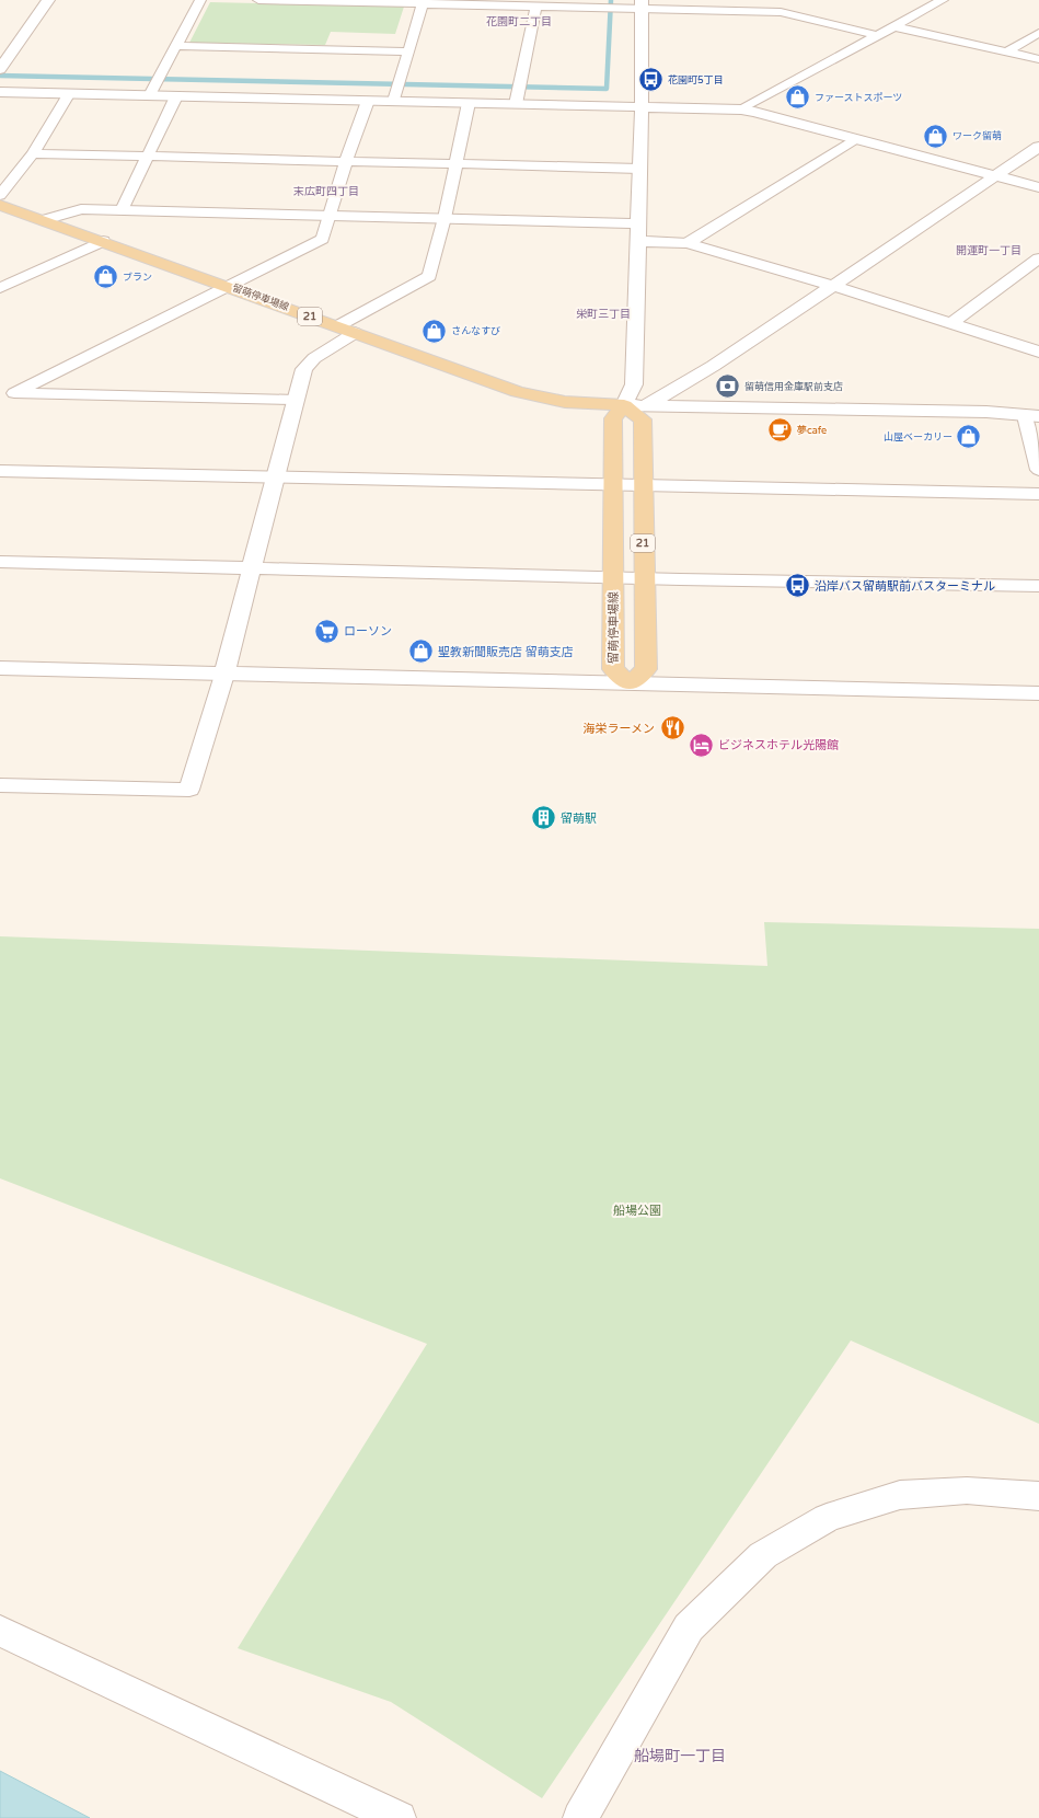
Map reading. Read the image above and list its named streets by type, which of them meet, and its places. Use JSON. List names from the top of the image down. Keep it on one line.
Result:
{"streets":{"main road":["留萌停車場線","21"]},"crossings":[["留萌停車場線","21"]],"districts":["花園町二丁目","末広町四丁目","開運町一丁目","栄町三丁目","船場町一丁目"],"parks":["船場公園"],"places":{"bus stop":["花園町5丁目","沿岸バス留萌駅前バスターミナル"],"shop":["ファーストスポーツ","ワーク留萌","ブラン","さんなすび","山屋ベーカリー","聖教新聞販売店 留萌支店"],"bank":["留萌信用金庫駅前支店"],"cafe":["夢cafe"],"supermarket":["ローソン"],"restaurant":["海栄ラーメン"],"hotel":["ビジネスホテル光陽館"],"building":["留萌駅"]}}
